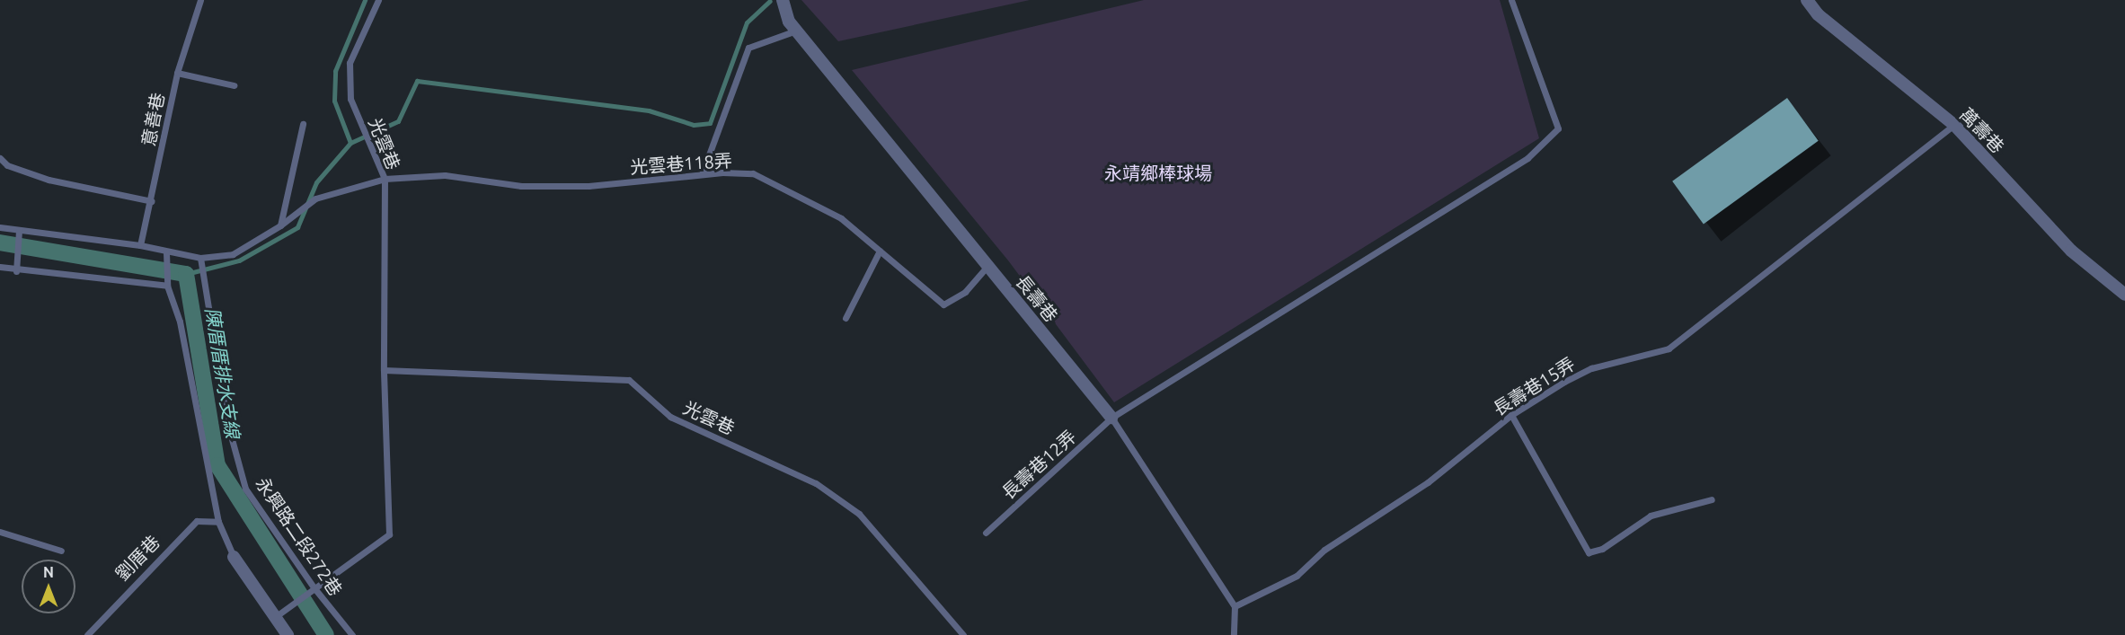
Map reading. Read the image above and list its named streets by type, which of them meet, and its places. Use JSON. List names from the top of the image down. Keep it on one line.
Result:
{"streets":{"street":["萬壽巷","長壽巷"],"lane":["意善巷","光雲巷","光雲巷118弄","長壽巷15弄","長壽巷12弄","永興路二段272巷","劉厝巷"]},"crossings":[["萬壽巷","長壽巷15弄"],["光雲巷","光雲巷118弄"],["光雲巷","永興路二段272巷"],["光雲巷118弄","長壽巷"],["長壽巷","長壽巷15弄"],["長壽巷","長壽巷12弄"]],"water":["陳厝厝排水支線"],"parks":["永靖鄉棒球場"],"north":"top"}
